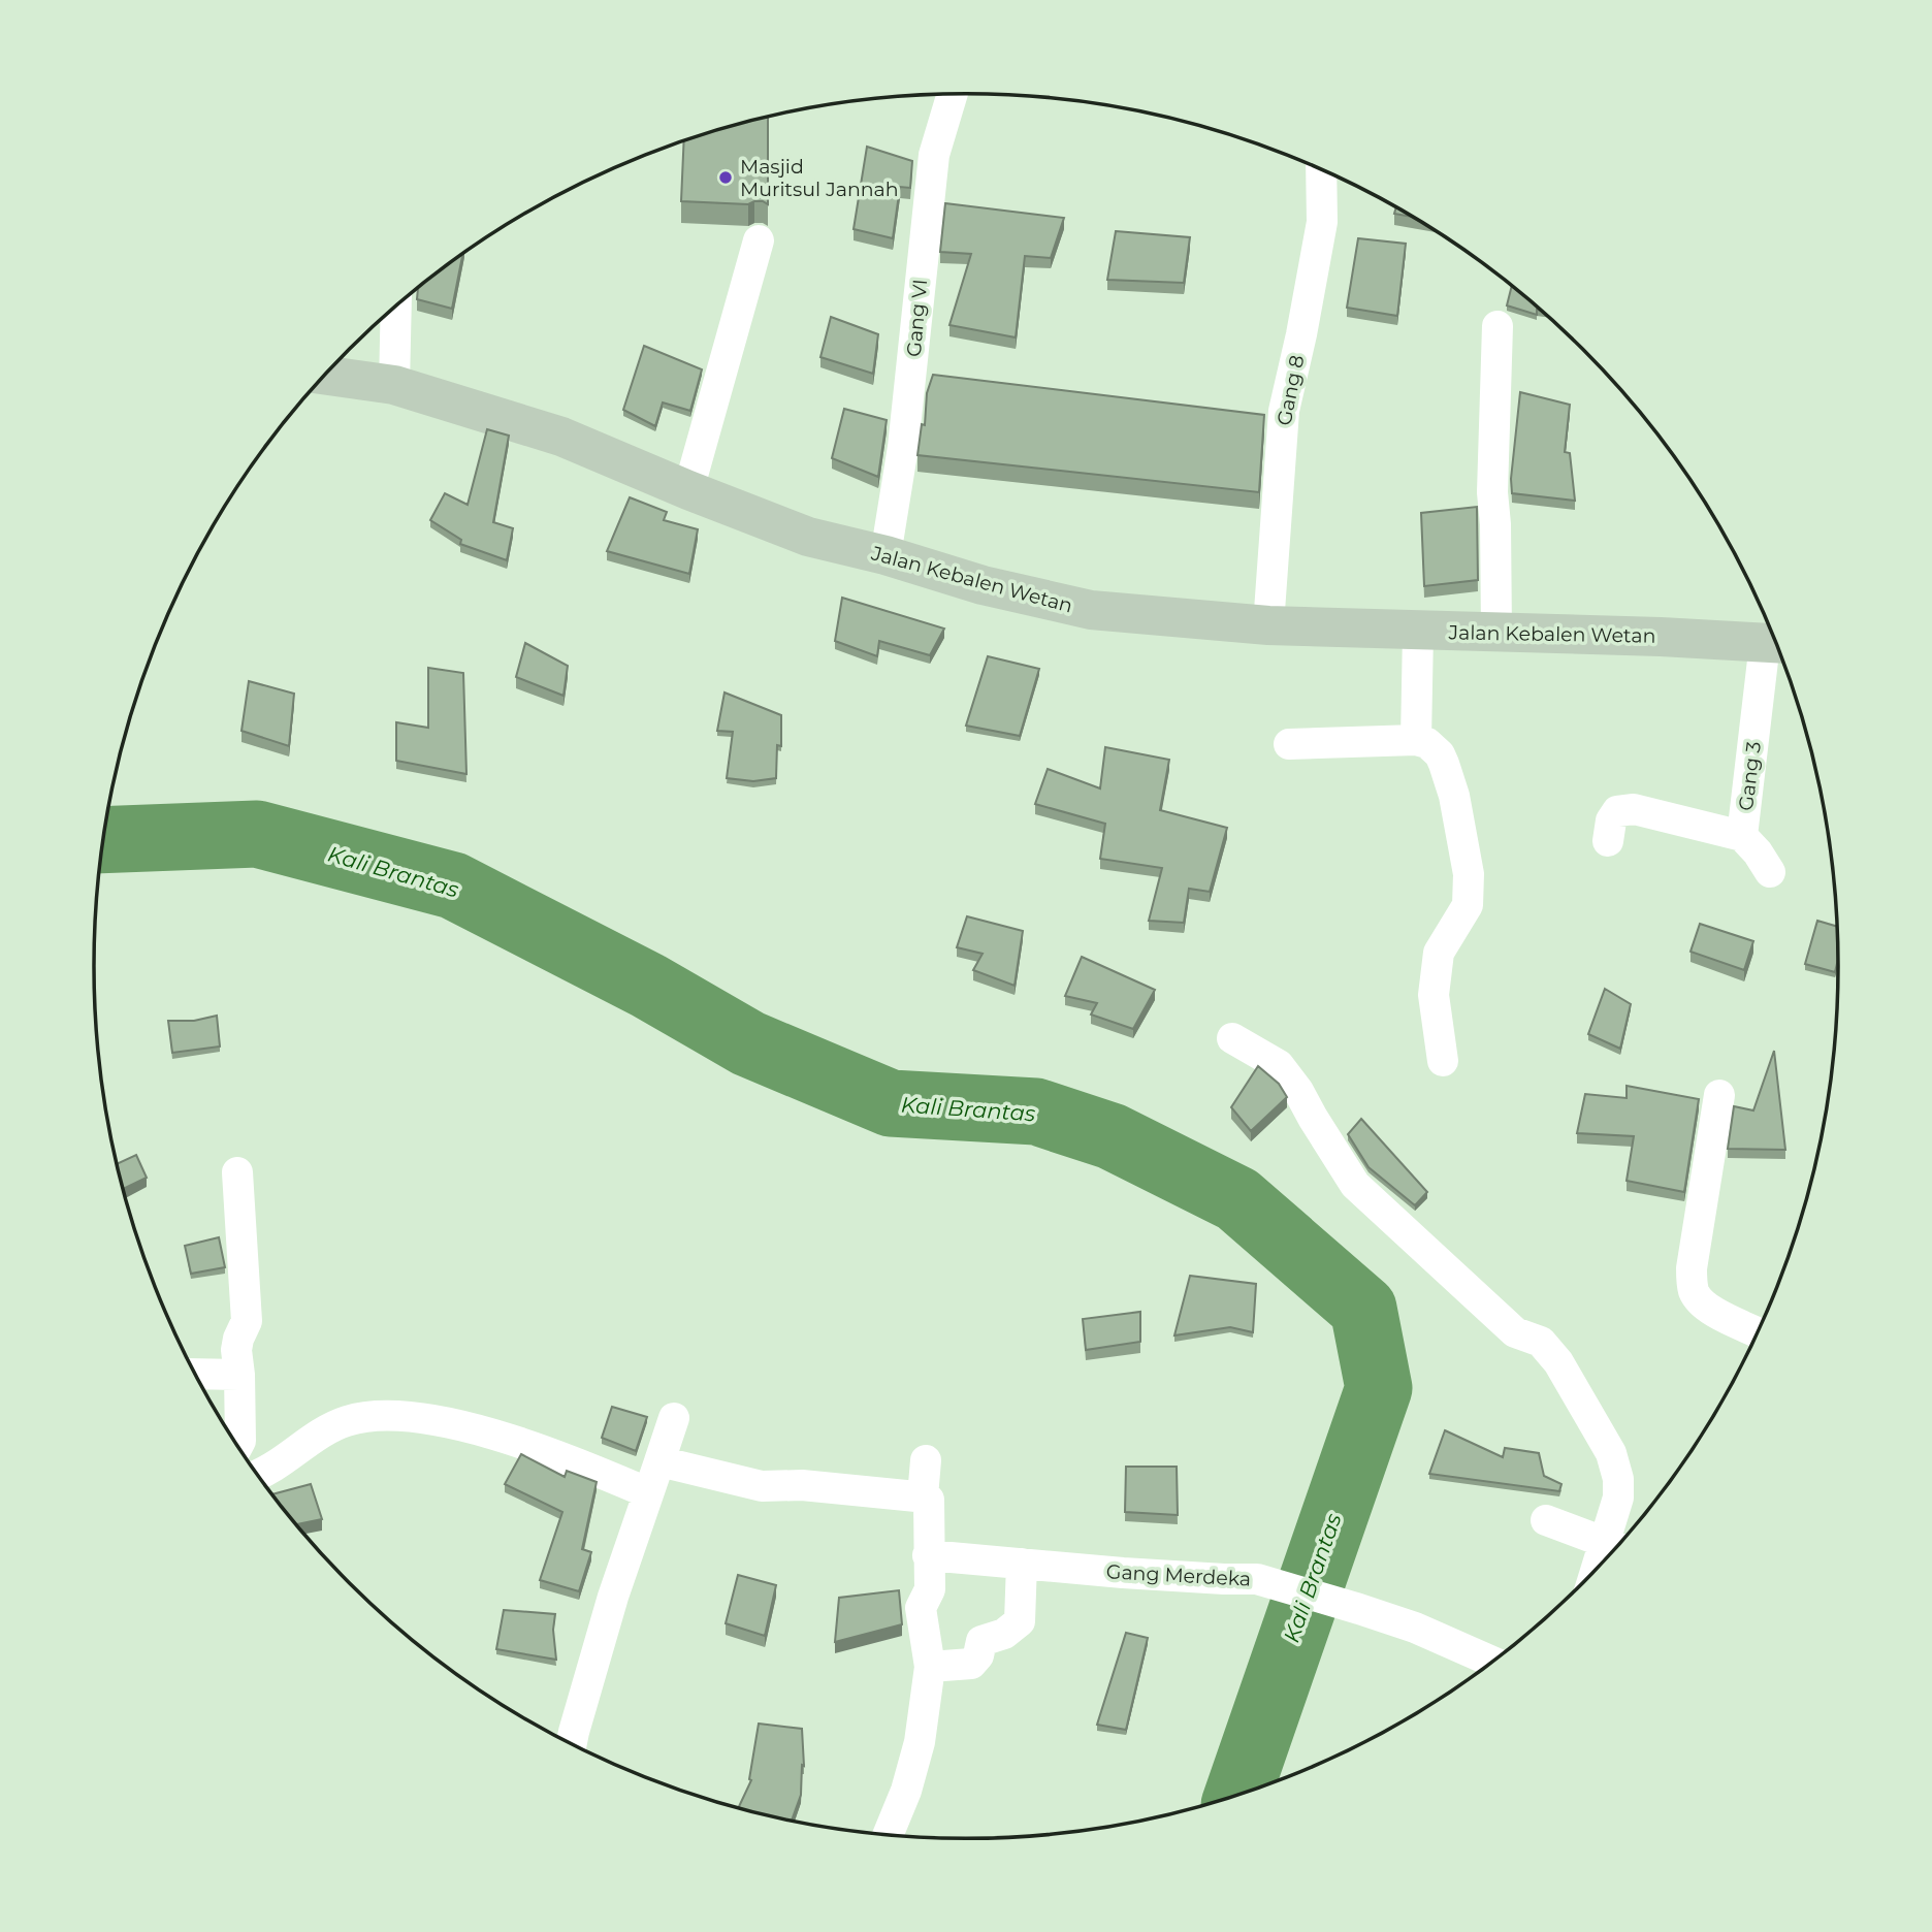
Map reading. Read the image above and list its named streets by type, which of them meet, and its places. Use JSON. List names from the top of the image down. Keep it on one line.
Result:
{"streets":{"main road":["Jalan Kebalen Wetan"],"street":["Gang VI","Gang 8","Gang 3","Gang Merdeka"]},"crossings":[["Gang VI","Jalan Kebalen Wetan"],["Gang 8","Jalan Kebalen Wetan"]],"water":["Kali Brantas"],"places":["Masjid Muritsul Jannah"]}
